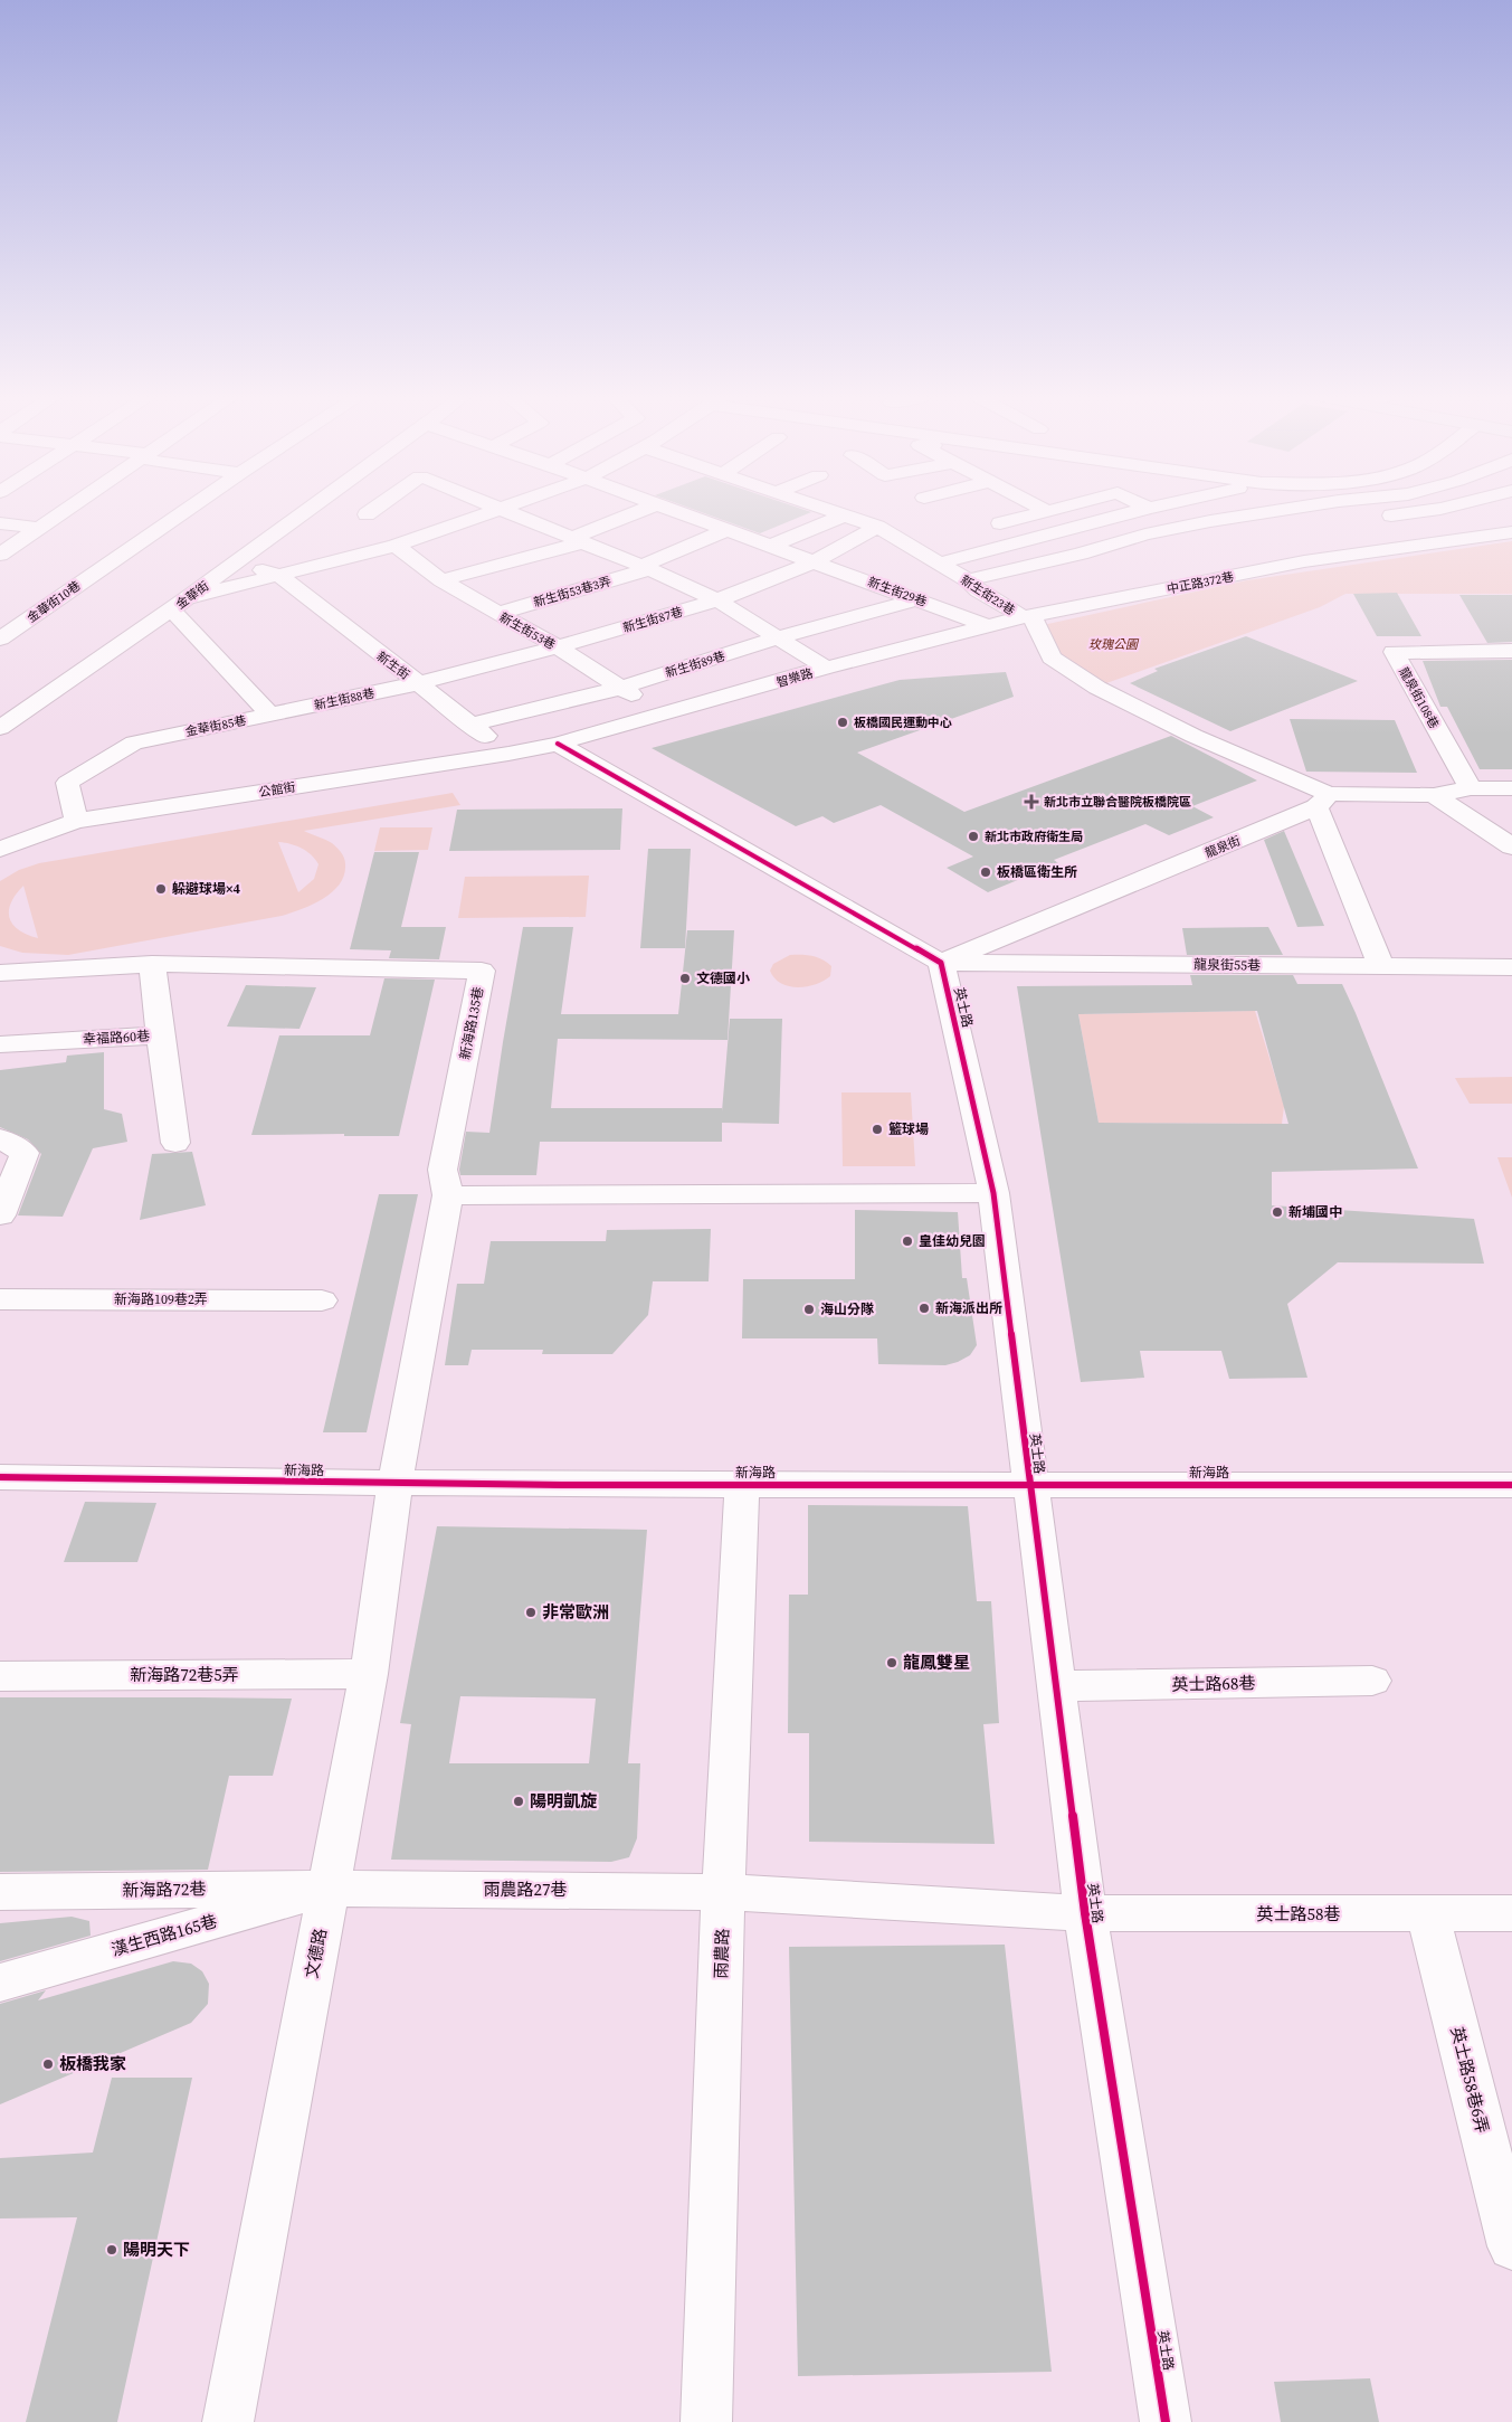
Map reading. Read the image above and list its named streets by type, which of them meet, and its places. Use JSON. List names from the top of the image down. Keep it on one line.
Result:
{"streets":{"street":["中正路372巷","新生街53巷3弄","新生街29巷","金華街","新生街23巷","金華街10巷","新生街87巷","新生街53巷","新生街89巷","新生街","智樂路","龍泉街108巷","新生街88巷","金華街85巷","公館街","龍泉街","龍泉街55巷","英士路","新海路135巷","幸福路60巷","新海路109巷2弄","新海路","新海路72巷5弄","英士路68巷","新海路72巷","雨農路27巷","英士路58巷","漢生西路165巷","文德路","雨農路","英士路58巷6弄"]},"crossings":[["中正路372巷","新生街23巷"],["中正路372巷","智樂路"],["新生街53巷3弄","新生街29巷"],["新生街53巷3弄","新生街53巷"],["新生街29巷","新生街87巷"],["新生街29巷","新生街89巷"],["新生街29巷","智樂路"],["金華街","新生街"],["金華街","金華街85巷"],["新生街23巷","新生街87巷"],["新生街23巷","智樂路"],["新生街87巷","新生街53巷"],["新生街87巷","新生街"],["新生街87巷","新生街88巷"],["新生街53巷","新生街89巷"],["新生街53巷","智樂路"],["新生街89巷","新生街"],["新生街","新生街88巷"],["新生街","公館街"],["智樂路","公館街"],["龍泉街108巷","龍泉街"],["新生街88巷","金華街85巷"],["金華街85巷","公館街"],["龍泉街","龍泉街55巷"],["龍泉街","英士路"],["龍泉街55巷","英士路"],["英士路","新海路"],["英士路","英士路68巷"],["英士路","雨農路27巷"],["英士路","英士路58巷"],["新海路135巷","幸福路60巷"],["新海路135巷","新海路"],["新海路135巷","文德路"],["新海路","文德路"],["新海路","雨農路"],["新海路72巷5弄","文德路"],["新海路72巷","雨農路27巷"],["新海路72巷","漢生西路165巷"],["新海路72巷","文德路"],["雨農路27巷","英士路58巷"],["雨農路27巷","漢生西路165巷"],["雨農路27巷","文德路"],["雨農路27巷","雨農路"],["英士路58巷","英士路58巷6弄"],["漢生西路165巷","文德路"]],"parks":["玫瑰公園"],"places":{"other":["板橋國民運動中心","新北市政府衛生局","板橋區衛生所","躲避球場×4","文德國小","籃球場","新埔國中","皇佳幼兒園","新海派出所","海山分隊","非常歐洲","龍鳳雙星","陽明凱旋","板橋我家","陽明天下"],"health":["新北市立聯合醫院板橋院區"]}}
